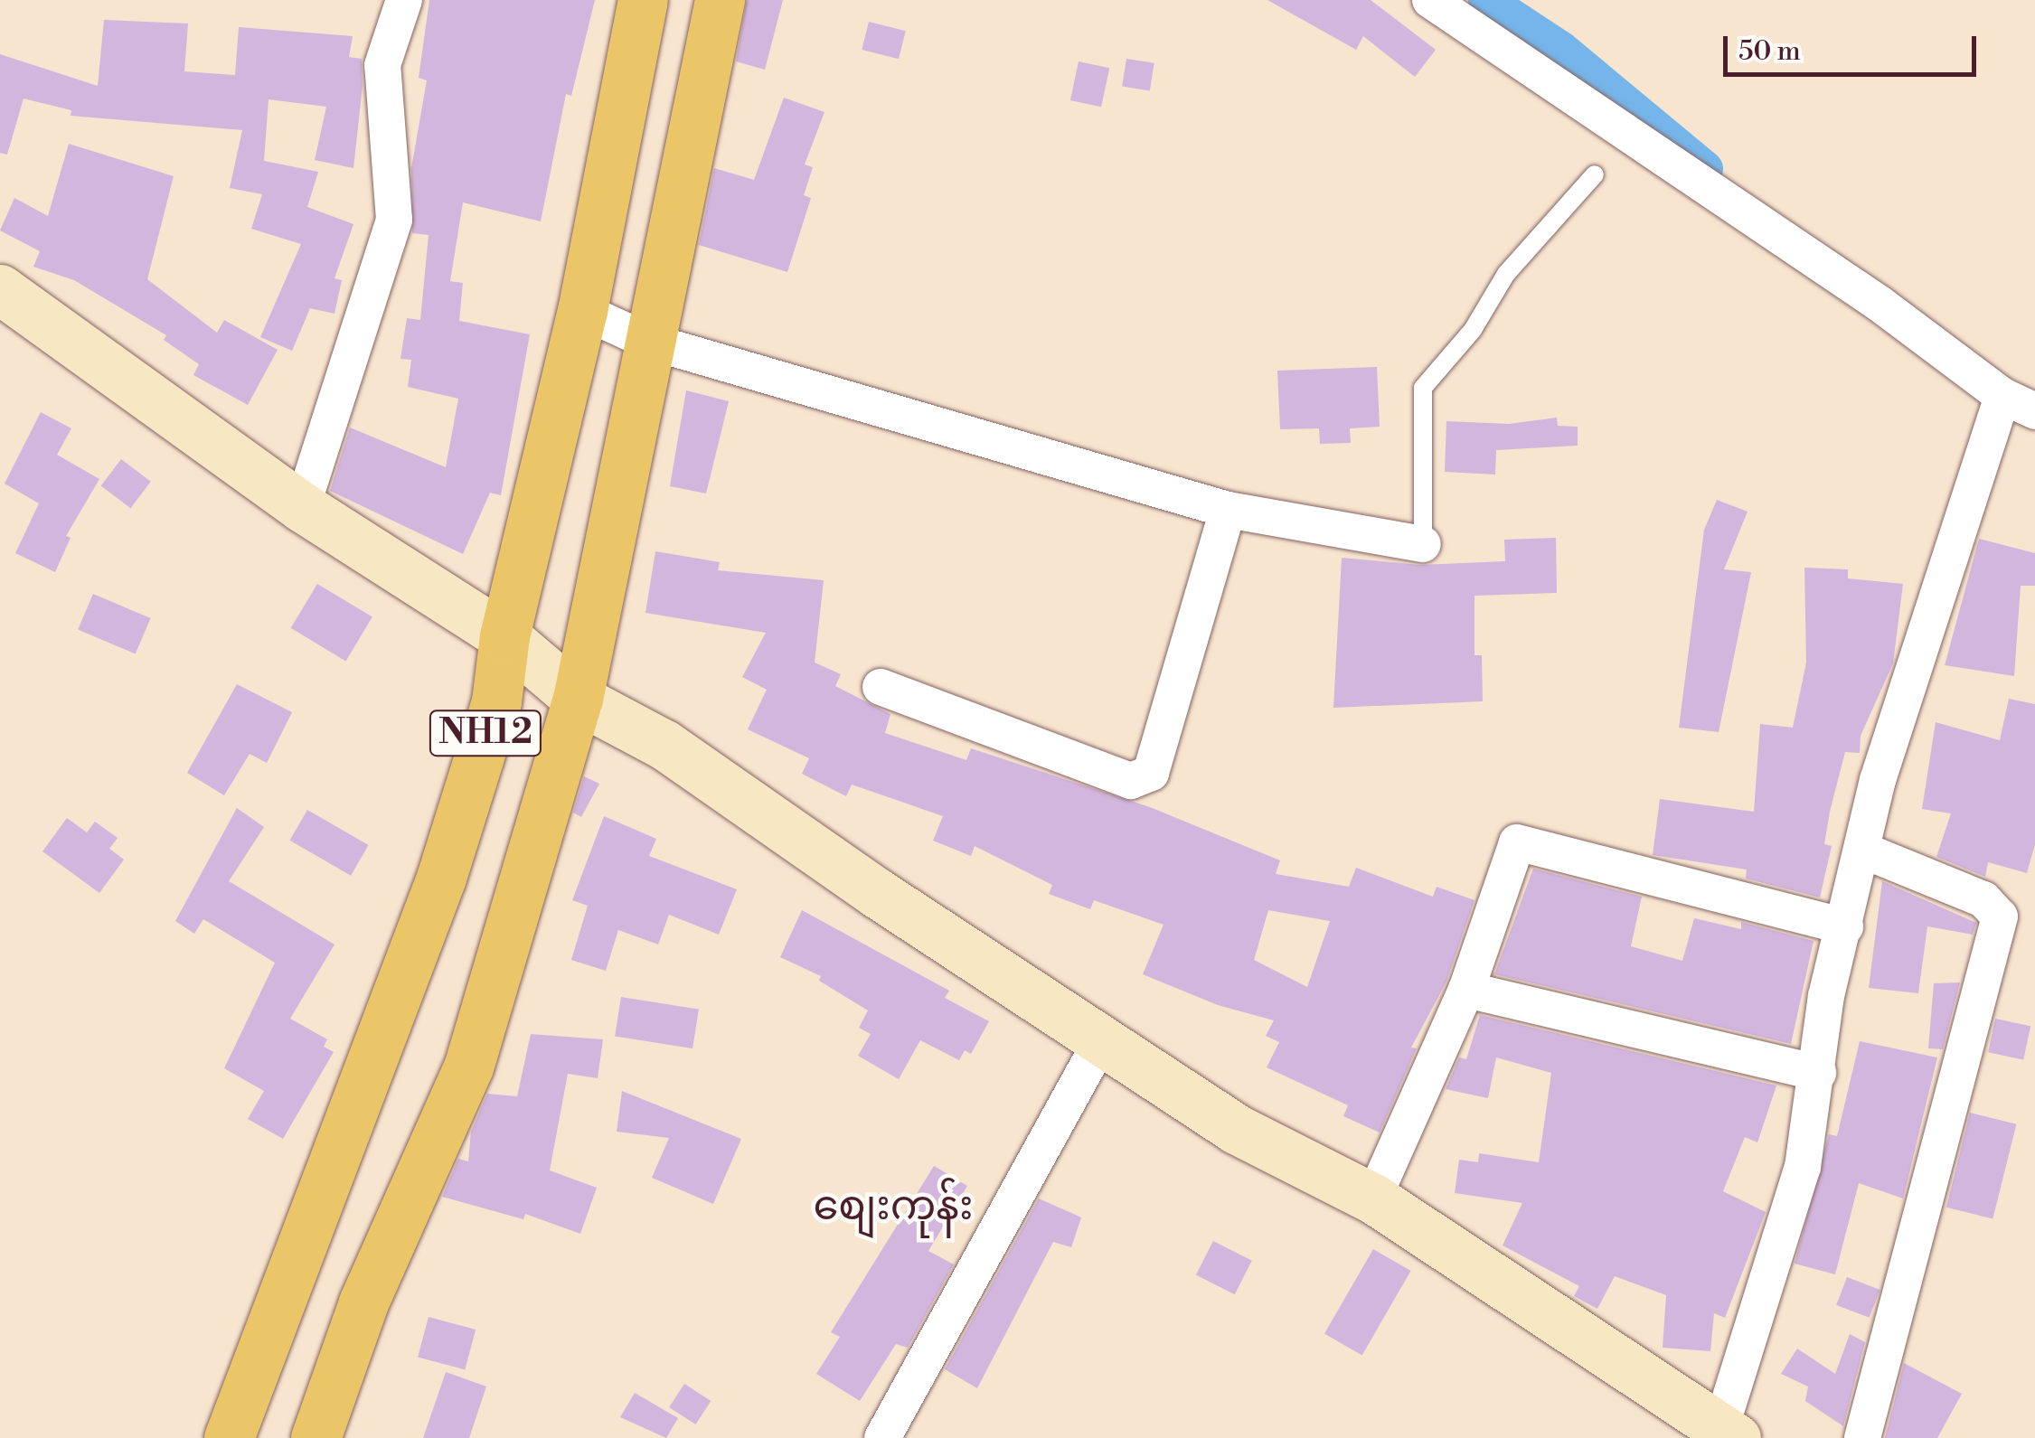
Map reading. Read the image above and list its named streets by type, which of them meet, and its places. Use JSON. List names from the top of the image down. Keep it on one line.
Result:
{"streets":{"highway":["NH12"]},"districts":["စျေးကုန်း"],"scale_bar":"50 m"}
